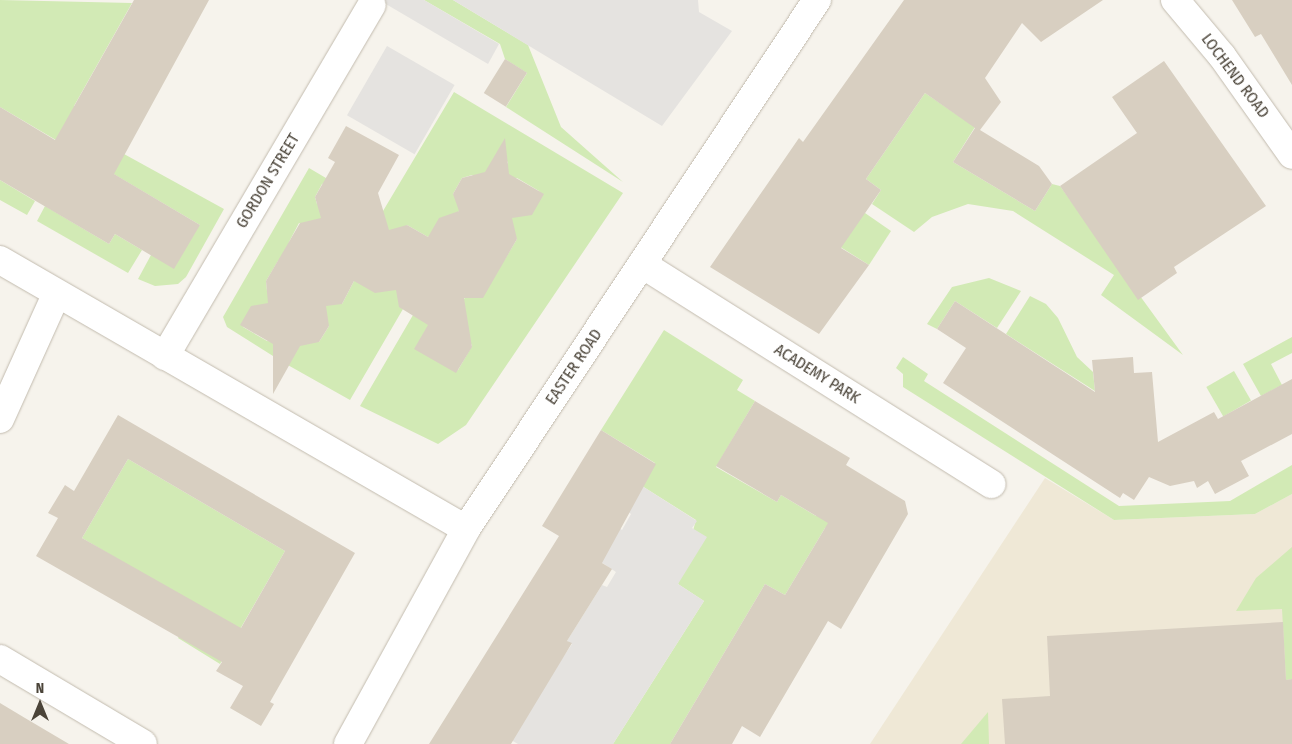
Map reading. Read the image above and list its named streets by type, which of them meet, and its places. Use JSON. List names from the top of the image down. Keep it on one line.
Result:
{"streets":{"street":["LOCHEND ROAD","GORDON STREET","EASTER ROAD","ACADEMY PARK"]},"crossings":[["EASTER ROAD","ACADEMY PARK"]],"north":"top"}
